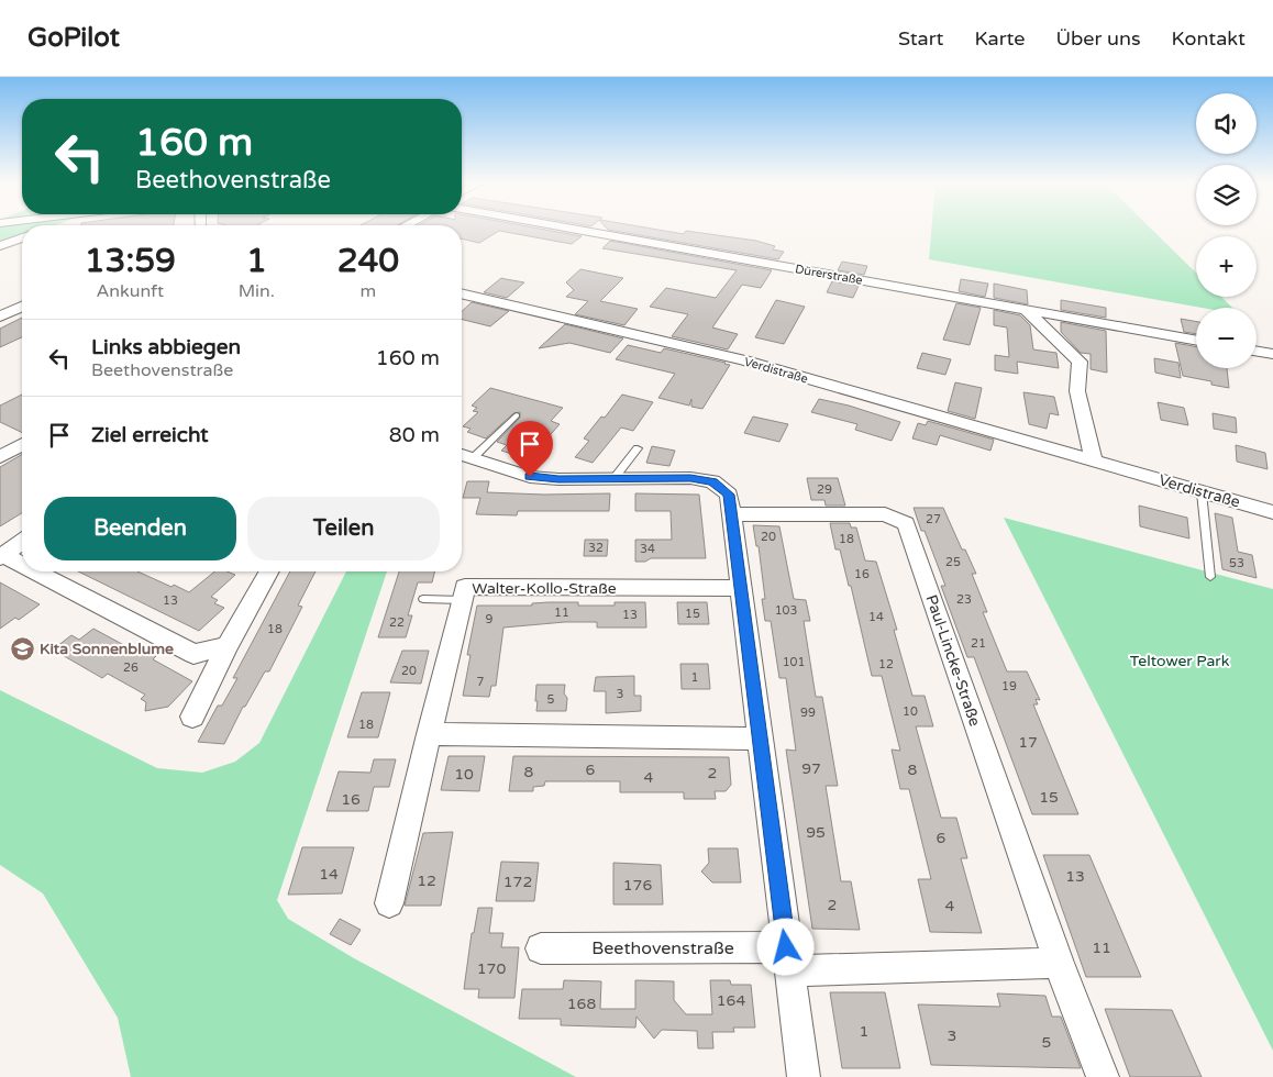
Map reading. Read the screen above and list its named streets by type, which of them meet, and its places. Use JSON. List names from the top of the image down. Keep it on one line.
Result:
{"streets":{"street":["Dürerstraße","Verdistraße","Walter-Kollo-Straße","Paul-Lincke-Straße","Beethovenstraße"]},"parks":["Teltower Park"],"places":{"school or university":["Kita Sonnenblume"]},"house_numbers":["29","27","20","18","32","34","25","53","16","23","13","103","11","15","13","14","9","22","18","21","101","12","26","20","1","7","19","3","5","10","99","18","17","97","6","8","8","2","10","4","15","16","95","6","14","13","12","172","176","2","4","11","170","164","168","1","3","5"],"page":{"header":"GoPilot","nav":["Start","Karte","Über uns","Kontakt"],"map_buttons":["+","−"],"turn":["160 m","Beethovenstraße"],"eta":["13:59","Ankunft","1","Min.","240","m"],"list":[{"name":"Links abbiegen","note":"Beethovenstraße","value":"160 m"},{"name":"Ziel erreicht","value":"80 m"}],"buttons":["Beenden","Teilen"]}}
